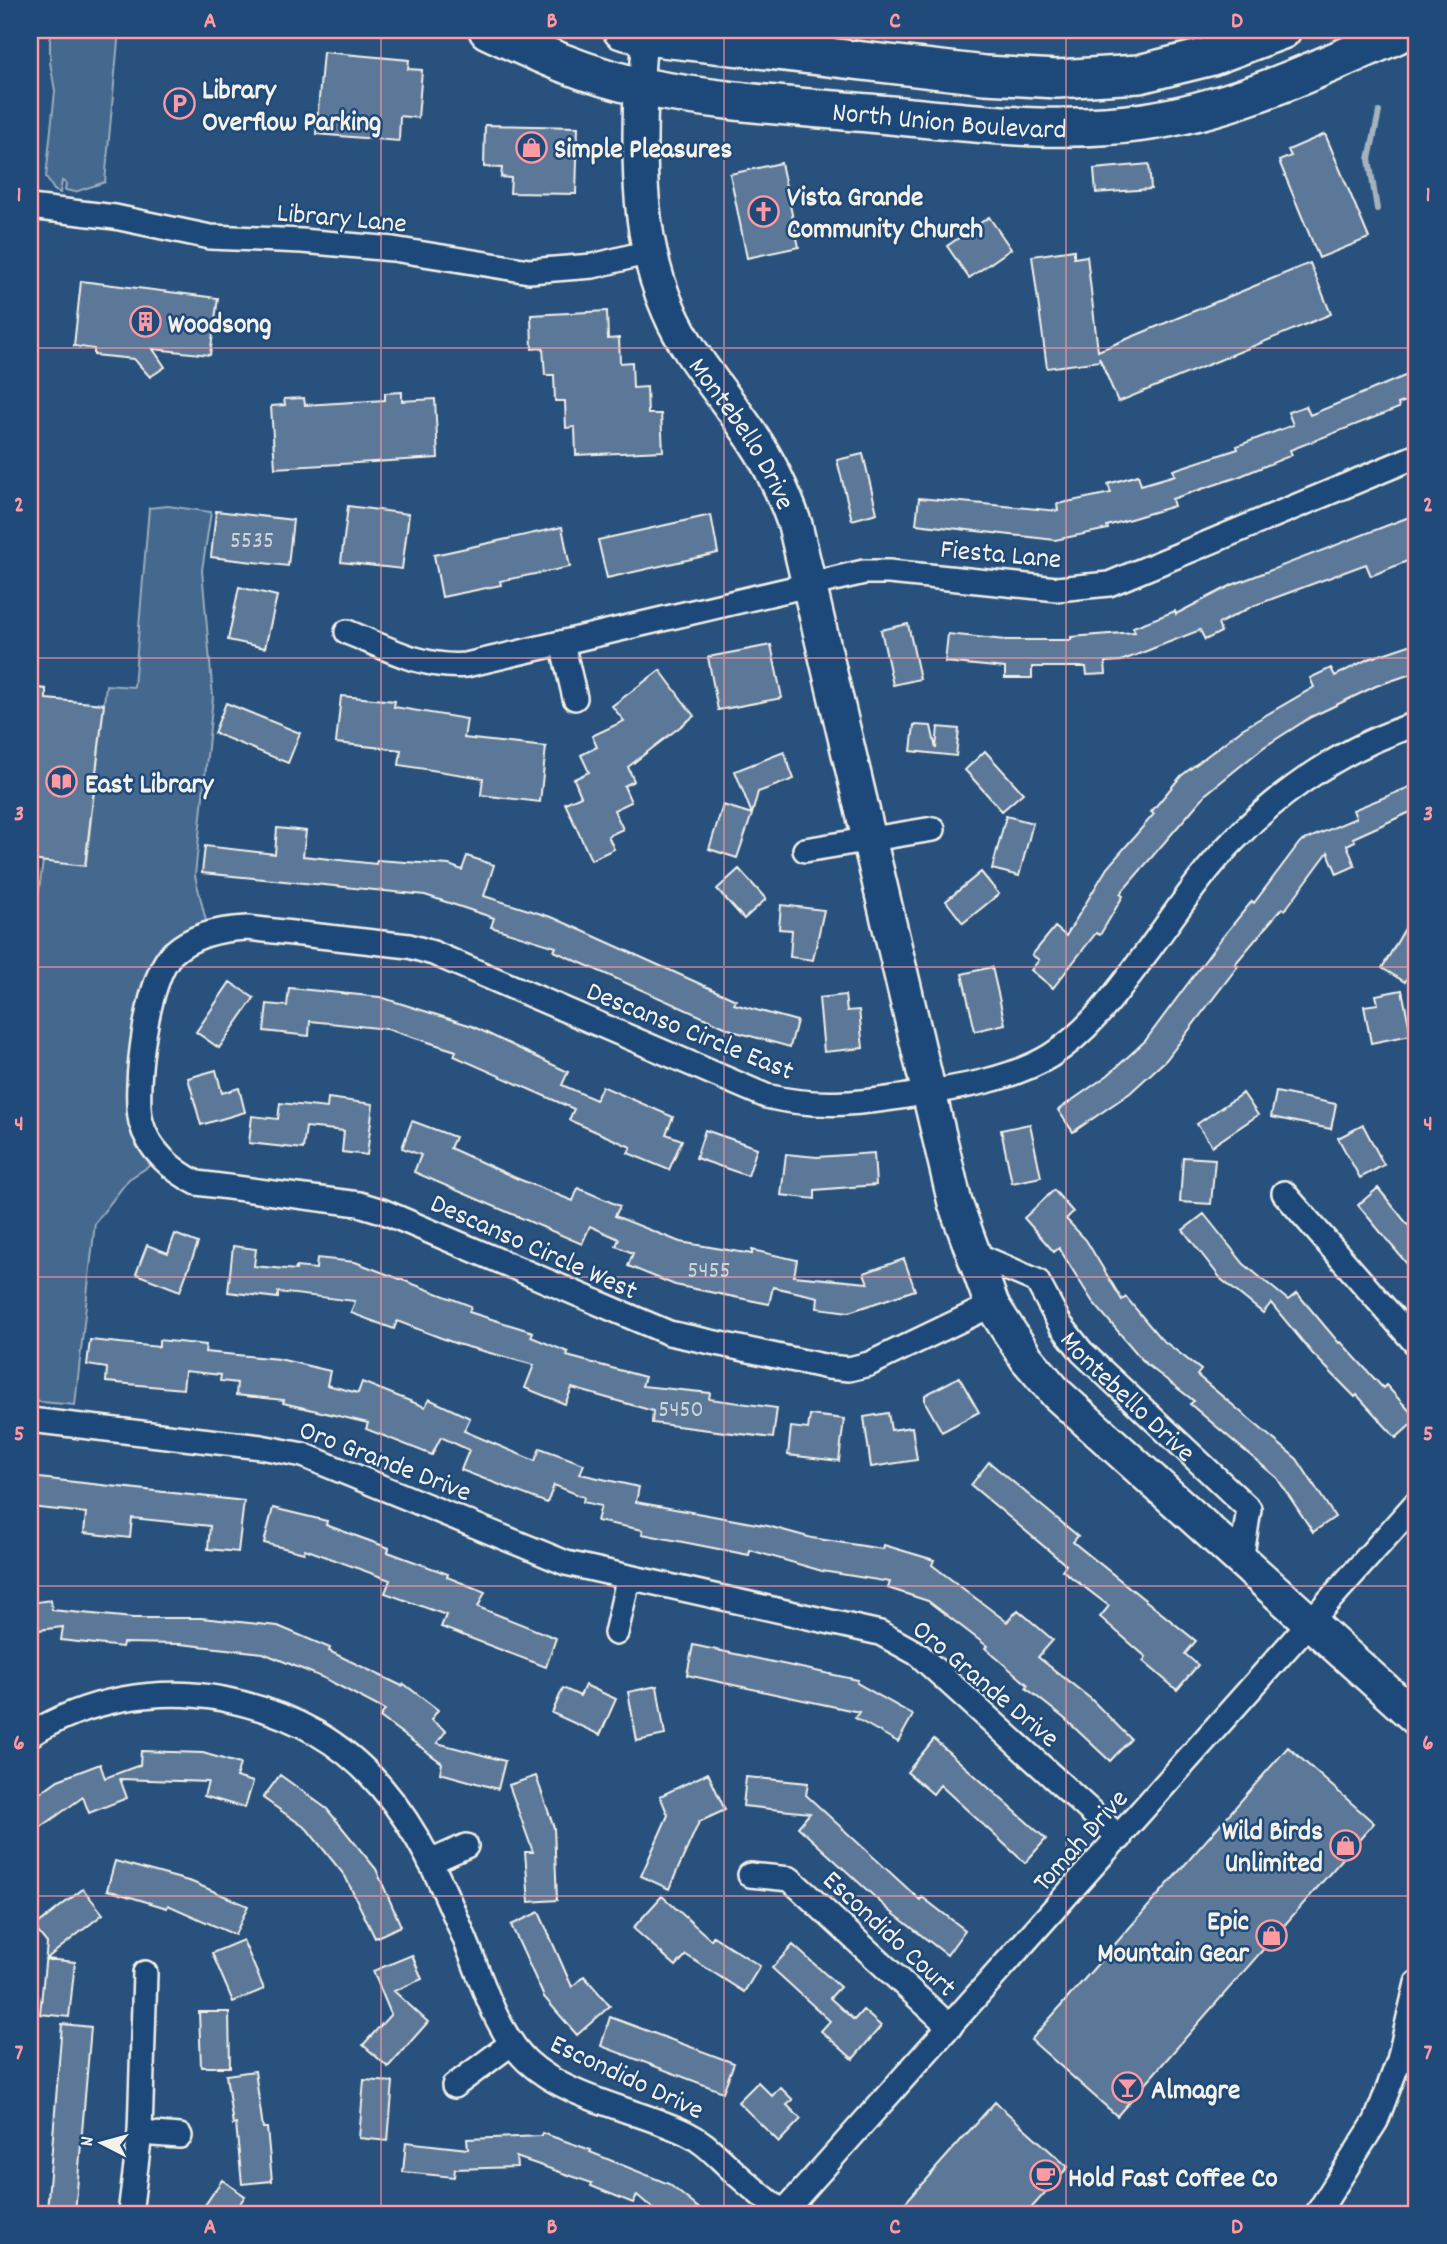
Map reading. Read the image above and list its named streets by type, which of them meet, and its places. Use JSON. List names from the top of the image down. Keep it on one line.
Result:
{"streets":{"main road":["North Union Boulevard"],"street":["Library Lane","Montebello Drive","Fiesta Lane","Descanso Circle East","Descanso Circle West","Oro Grande Drive","Tomah Drive","Escondido Court","Escondido Drive"]},"crossings":[["North Union Boulevard","Montebello Drive"],["Library Lane","Montebello Drive"],["Montebello Drive","Fiesta Lane"],["Montebello Drive","Descanso Circle East"],["Montebello Drive","Descanso Circle West"],["Montebello Drive","Tomah Drive"],["Descanso Circle East","Descanso Circle West"],["Oro Grande Drive","Tomah Drive"],["Tomah Drive","Escondido Court"],["Tomah Drive","Escondido Drive"]],"places":{"parking":["Library Overflow Parking"],"shop":["Simple Pleasures","Wild Birds Unlimited","Epic Mountain Gear"],"church":["Vista Grande Community Church"],"building":["Woodsong"],"library":["East Library"],"bar":["Almagre"],"cafe":["Hold Fast Coffee Co"]},"house_numbers":["5535","5455","5450"],"north":"left","grid":{"columns":["A","B","C","D"],"rows":["1","2","3","4","5","6","7"]}}
